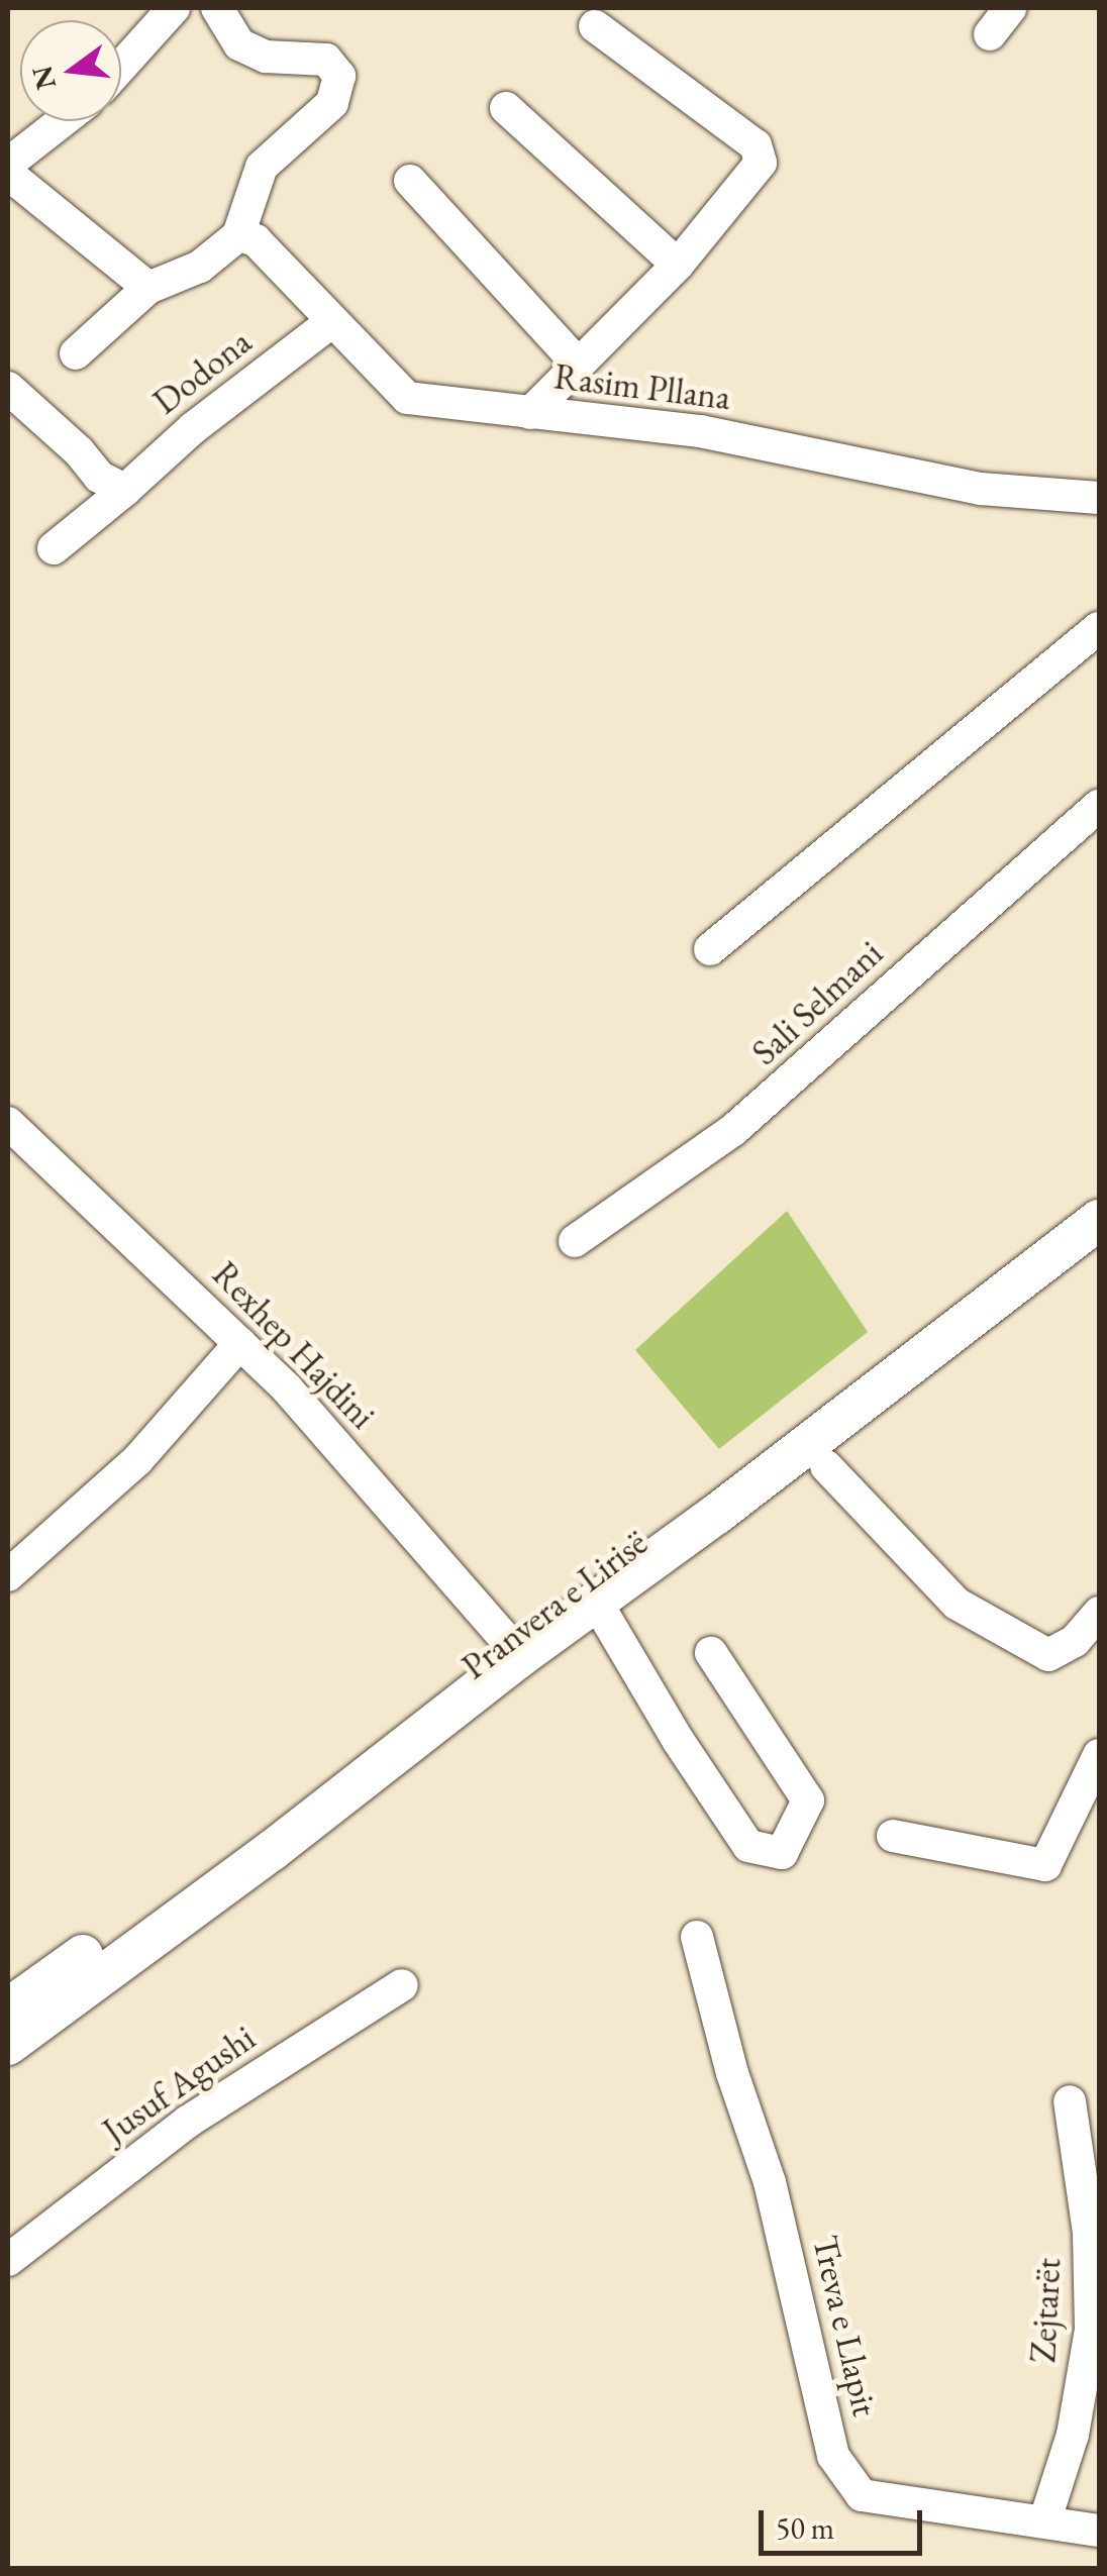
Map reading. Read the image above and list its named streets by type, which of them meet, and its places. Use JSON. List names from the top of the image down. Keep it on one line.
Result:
{"streets":{"main road":["Pranvera e Lirisë"],"street":["Dodona","Rasim Pllana","Sali Selmani","Rexhep Hajdini","Jusuf Agushi","Zejtarët","Treva e Llapit"]},"crossings":[["Dodona","Rasim Pllana"],["Rexhep Hajdini","Pranvera e Lirisë"],["Zejtarët","Treva e Llapit"]],"scale_bar":"50 m","north":"left"}
